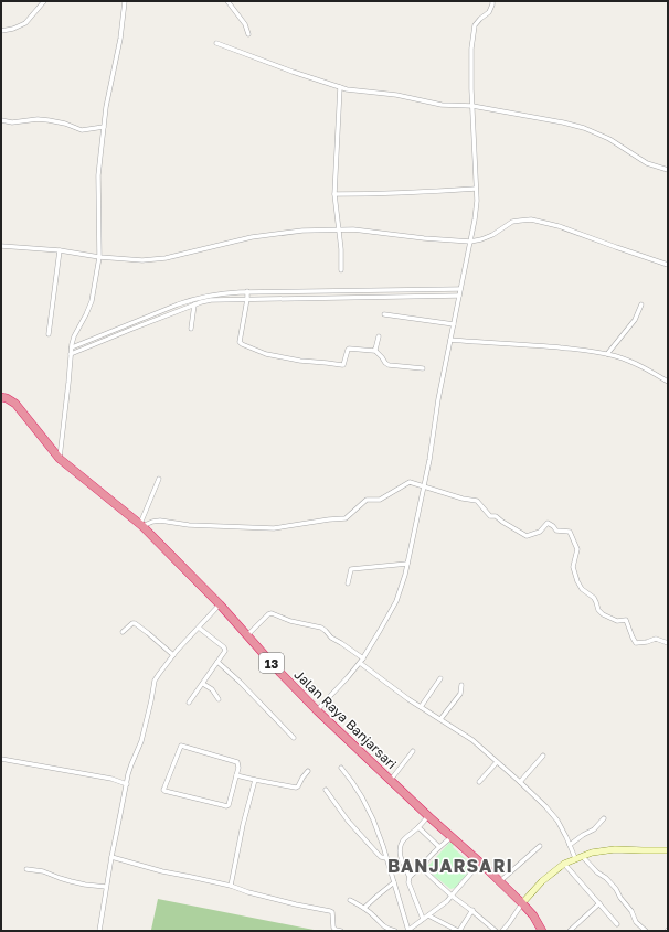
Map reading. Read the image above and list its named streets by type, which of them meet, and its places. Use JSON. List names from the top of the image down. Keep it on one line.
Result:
{"streets":{"highway":["13","Jalan Raya Banjarsari"]},"districts":["BANJARSARI"]}
